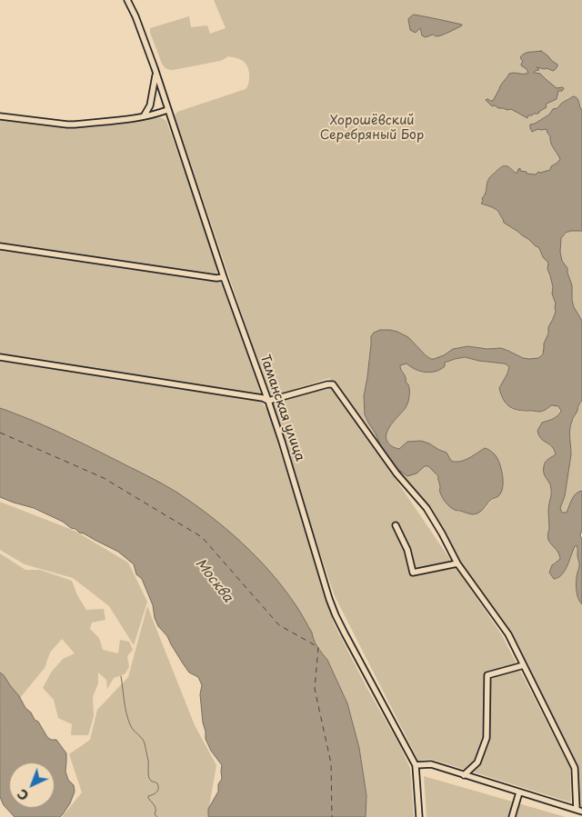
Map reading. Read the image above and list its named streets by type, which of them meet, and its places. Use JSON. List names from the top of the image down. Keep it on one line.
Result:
{"streets":{"street":["Таманская улица"]},"water":["Москва"],"parks":["Хорошёвский Серебряный Бор"],"north":"bottom left"}
